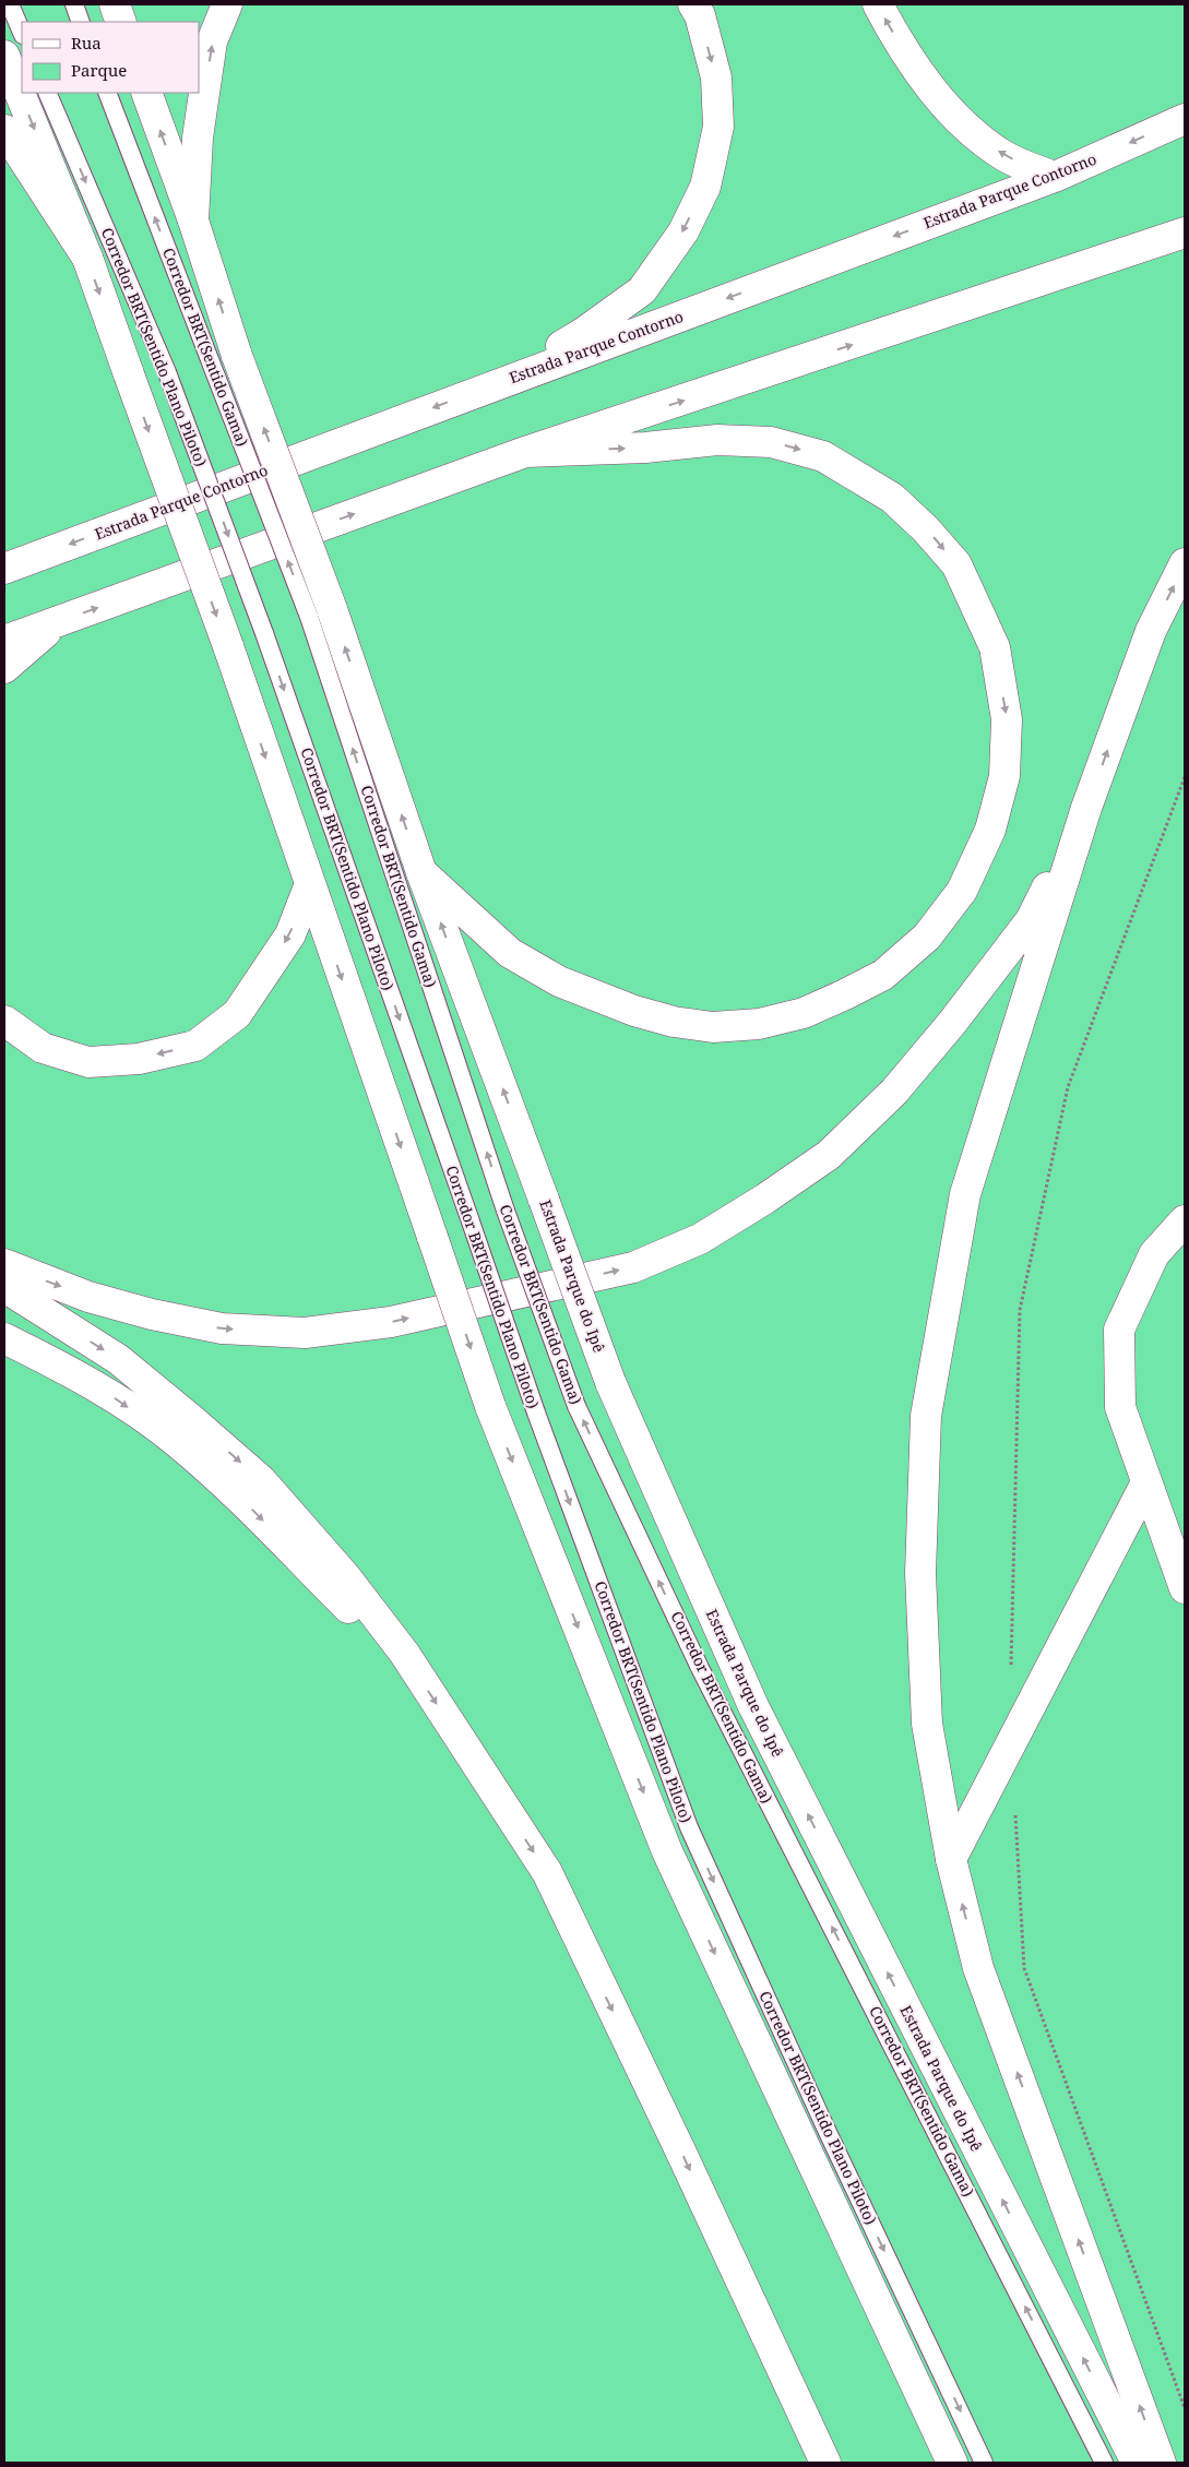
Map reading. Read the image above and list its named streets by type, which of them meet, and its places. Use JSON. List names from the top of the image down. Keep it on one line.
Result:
{"streets":{"main road":["Estrada Parque Contorno","Estrada Parque do Ipê"],"lane":["Corredor BRT(Sentido Plano Piloto)","Corredor BRT(Sentido Gama)"]},"crossings":[["Corredor BRT(Sentido Gama)","Estrada Parque do Ipê"]],"one_way":["Corredor BRT(Sentido Plano Piloto)","Corredor BRT(Sentido Gama)"],"legend":["Rua","Parque"]}
